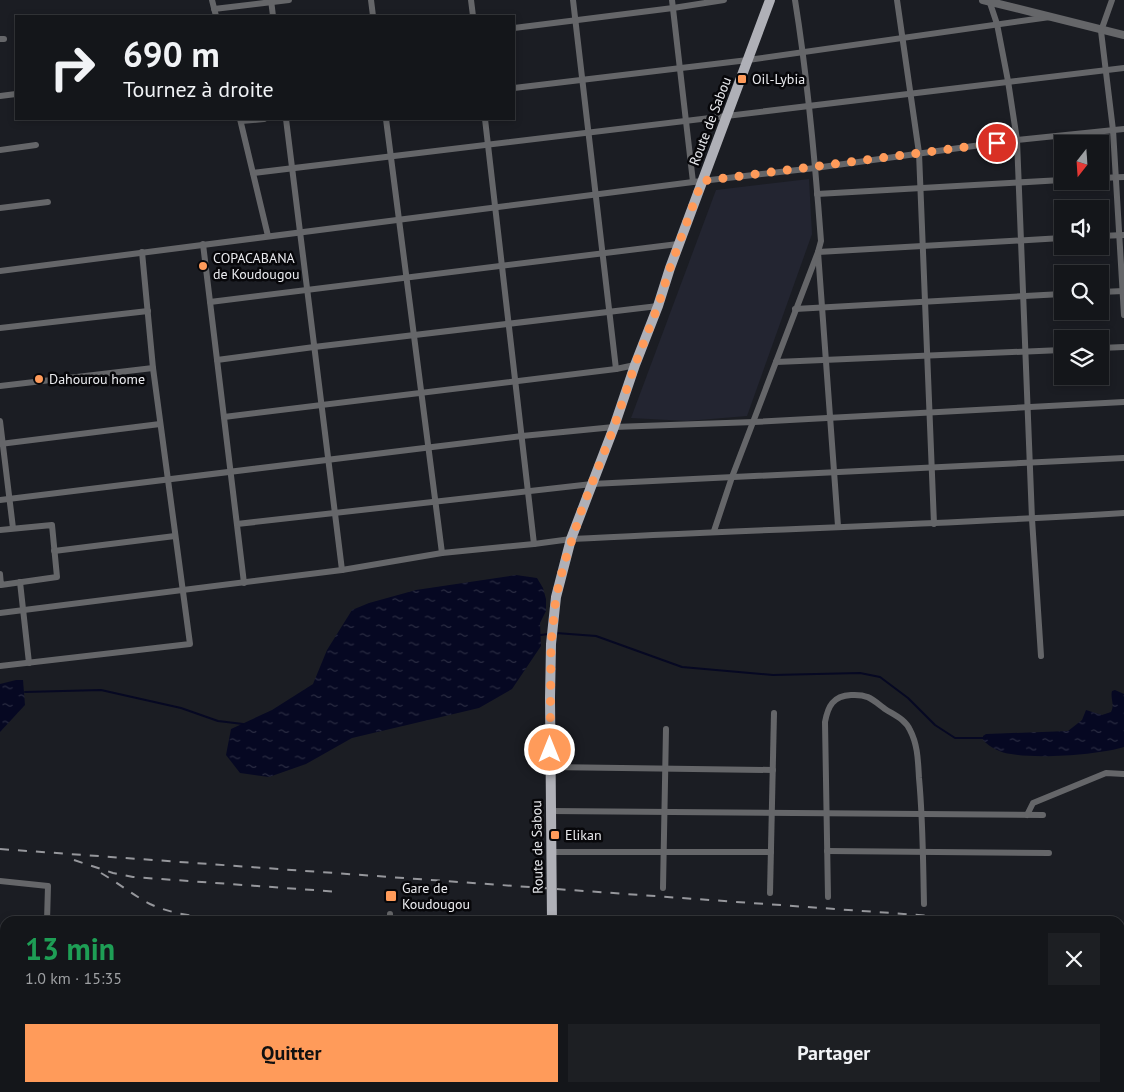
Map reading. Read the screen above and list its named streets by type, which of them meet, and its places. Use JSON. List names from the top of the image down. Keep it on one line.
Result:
{"streets":{"main road":["Route de Sabou"]},"places":{"transit":["Oil-Lybia","Elikan","Gare de Koudougou"],"other":["COPACABANA de Koudougou","Dahourou home"]},"north":"bottom","page":{"turn":["690 m","Tournez à droite"],"heading":["13 min","1.0 km · 15:35"],"buttons":["Quitter","Partager"]}}
